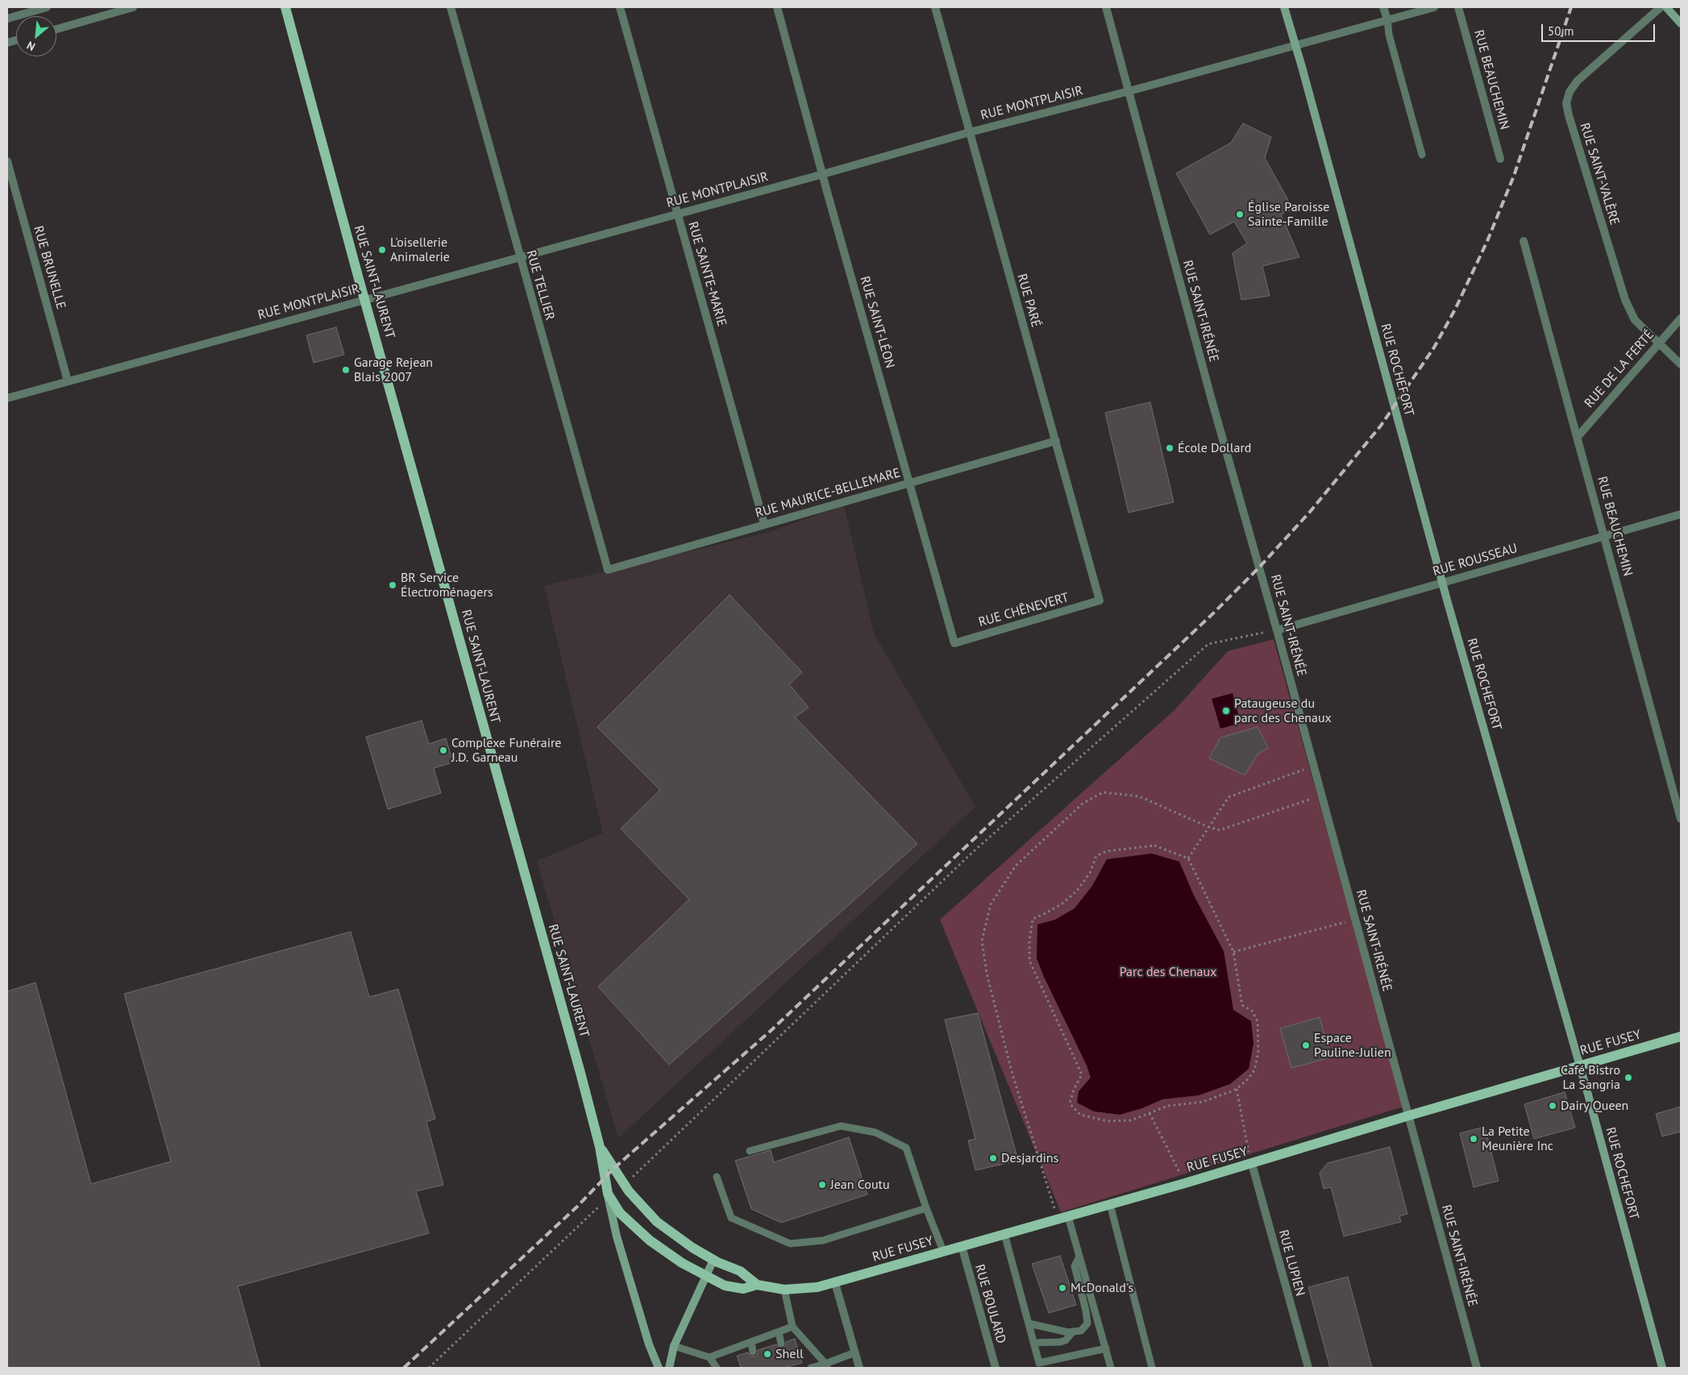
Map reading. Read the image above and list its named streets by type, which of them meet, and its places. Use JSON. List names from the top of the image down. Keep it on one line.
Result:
{"streets":{"main road":["RUE SAINT-LAURENT","RUE FUSEY"],"street":["RUE BEAUCHEMIN","RUE MONTPLAISIR","RUE SAINT-VALÈRE","RUE BRUNELLE","RUE SAINTE-MARIE","RUE TELLIER","RUE PARÉ","RUE SAINT-IRÉNÉE","RUE SAINT-LÉON","RUE DE LA FERTÉ","RUE ROCHEFORT","RUE MAURICE-BELLEMARE","RUE ROUSSEAU","RUE CHÊNEVERT","RUE LUPIEN","RUE BOULARD"]},"crossings":[["RUE BEAUCHEMIN","RUE DE LA FERTÉ"],["RUE BEAUCHEMIN","RUE ROUSSEAU"],["RUE MONTPLAISIR","RUE BRUNELLE"],["RUE MONTPLAISIR","RUE SAINTE-MARIE"],["RUE MONTPLAISIR","RUE SAINT-LAURENT"],["RUE MONTPLAISIR","RUE TELLIER"],["RUE MONTPLAISIR","RUE PARÉ"],["RUE MONTPLAISIR","RUE SAINT-IRÉNÉE"],["RUE MONTPLAISIR","RUE SAINT-LÉON"],["RUE MONTPLAISIR","RUE ROCHEFORT"],["RUE SAINT-VALÈRE","RUE DE LA FERTÉ"],["RUE SAINTE-MARIE","RUE MAURICE-BELLEMARE"],["RUE SAINT-LAURENT","RUE FUSEY"],["RUE TELLIER","RUE MAURICE-BELLEMARE"],["RUE PARÉ","RUE MAURICE-BELLEMARE"],["RUE PARÉ","RUE CHÊNEVERT"],["RUE SAINT-IRÉNÉE","RUE ROUSSEAU"],["RUE SAINT-IRÉNÉE","RUE FUSEY"],["RUE SAINT-LÉON","RUE MAURICE-BELLEMARE"],["RUE SAINT-LÉON","RUE CHÊNEVERT"],["RUE ROCHEFORT","RUE ROUSSEAU"],["RUE ROCHEFORT","RUE FUSEY"],["RUE FUSEY","RUE LUPIEN"],["RUE FUSEY","RUE BOULARD"]],"parks":["Parc des Chenaux"],"places":["Église Paroisse Sainte-Famille","L'oisellerie Animalerie","Garage Rejean Blais 2007","École Dollard","BR Service Électroménagers","Pataugeuse du parc des Chenaux","Complexe Funéraire J.D. Garneau","Espace Pauline-Julien","Café Bistro La Sangria","Dairy Queen","La Petite Meunière Inc","Desjardins","Jean Coutu","McDonald's","Shell"],"scale_bar":"50 m","north":"bottom left"}
